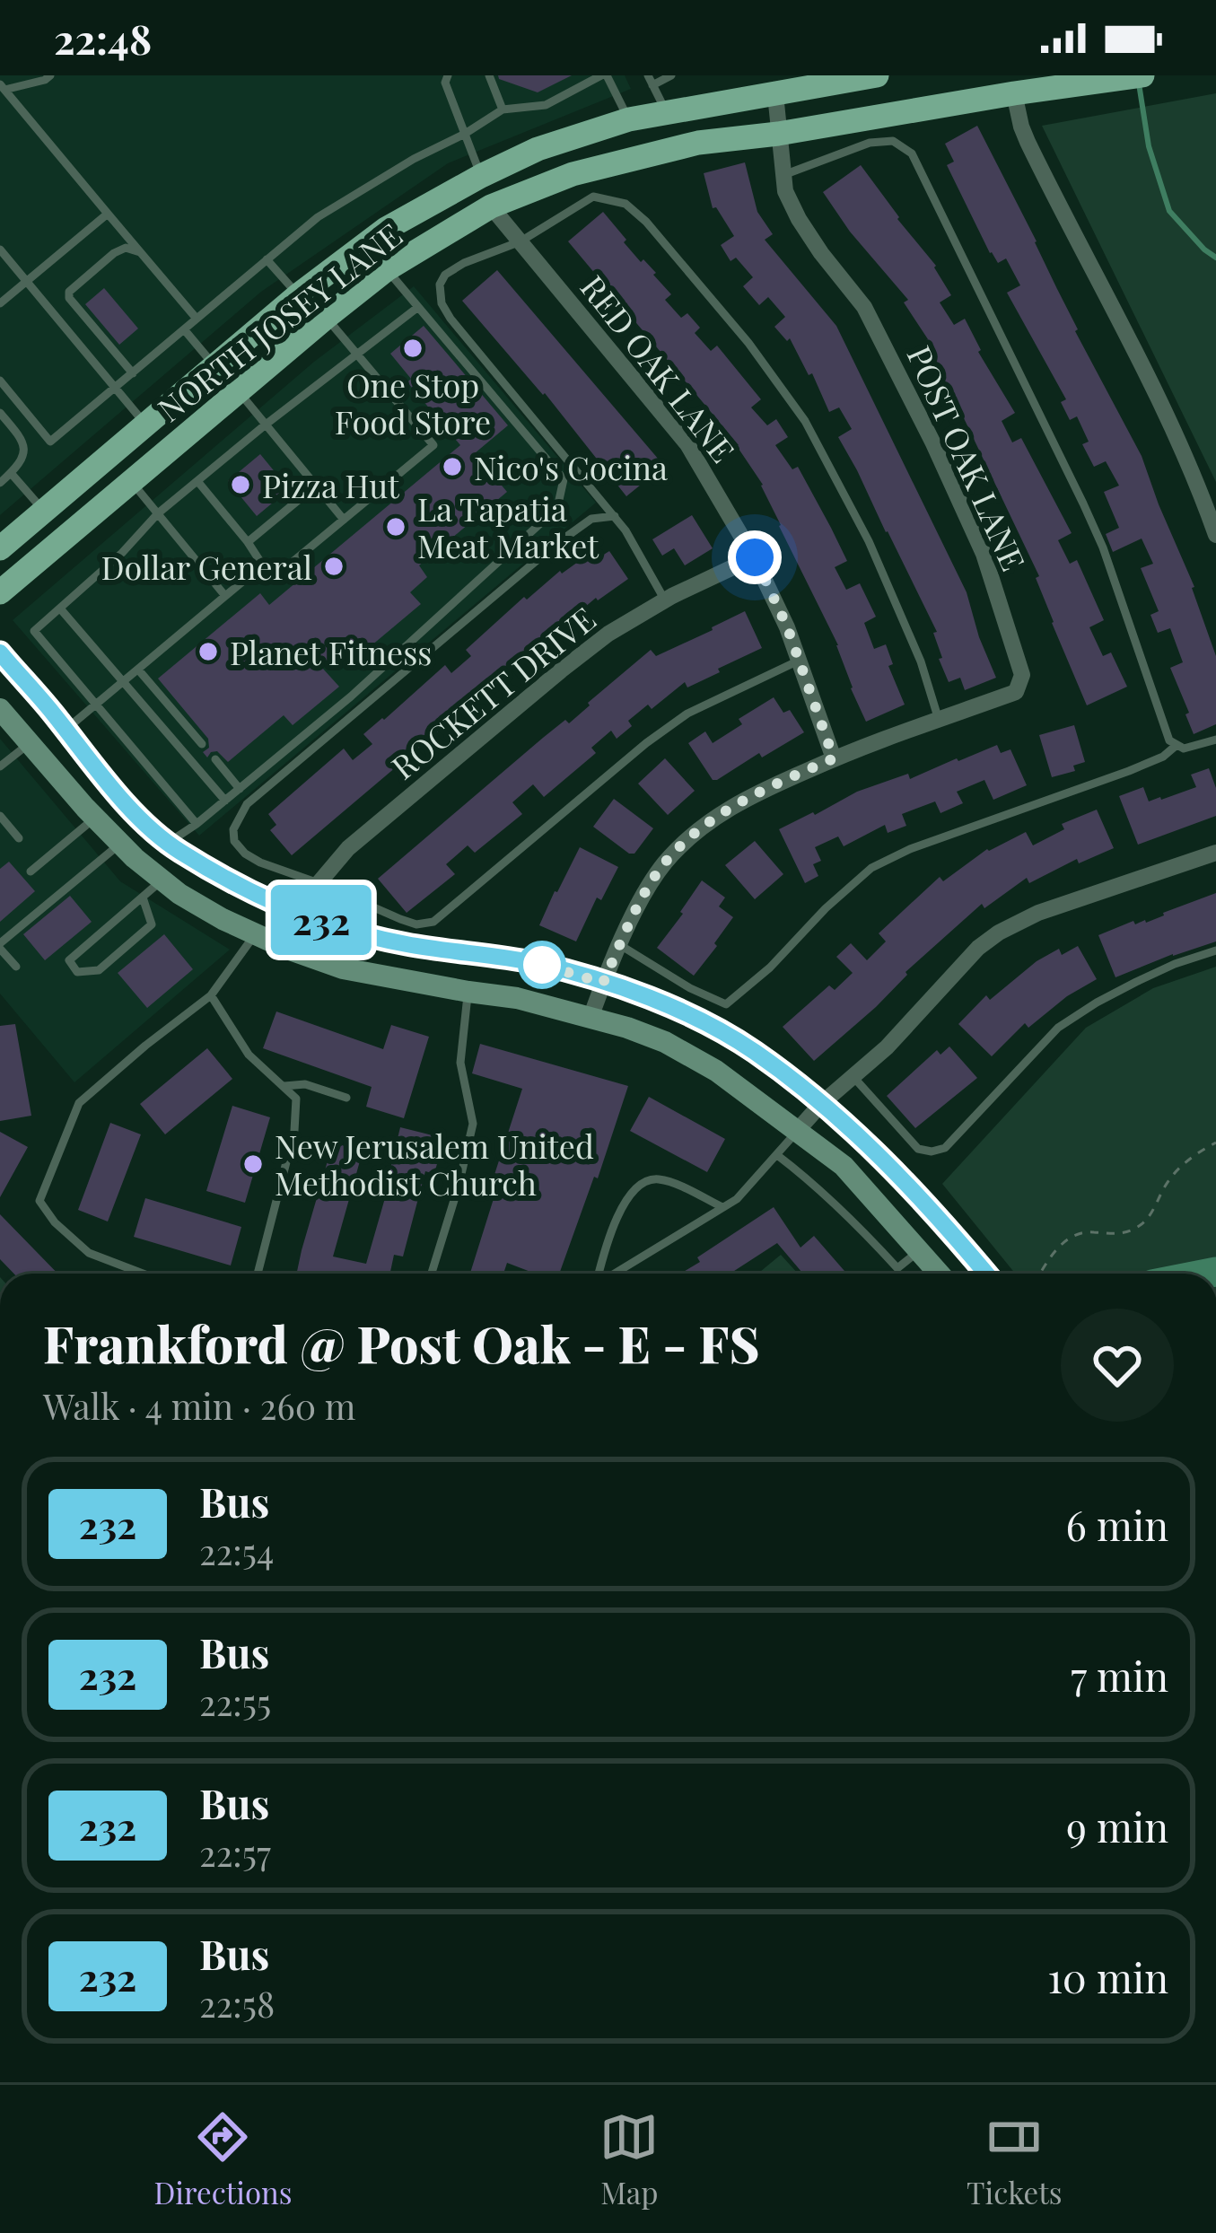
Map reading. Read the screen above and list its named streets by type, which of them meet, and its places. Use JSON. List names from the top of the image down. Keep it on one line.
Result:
{"streets":{"main road":["NORTH JOSEY LANE"],"street":["RED OAK LANE","POST OAK LANE","ROCKETT DRIVE"]},"crossings":[["NORTH JOSEY LANE","RED OAK LANE"],["NORTH JOSEY LANE","POST OAK LANE"],["RED OAK LANE","POST OAK LANE"],["RED OAK LANE","ROCKETT DRIVE"]],"places":["One Stop Food Store","Nico's Cocina","Pizza Hut","La Tapatia Meat Market","Dollar General","Planet Fitness","New Jerusalem United Methodist Church"],"lines":["bus line 232"],"page":{"status":"22:48","on_map":"232","heading":["Frankford @ Post Oak - E - FS","Walk · 4 min · 260 m"],"list":[{"mark":"232","name":"Bus","note":"22:54","value":"6 min"},{"mark":"232","name":"Bus","note":"22:55","value":"7 min"},{"mark":"232","name":"Bus","note":"22:57","value":"9 min"},{"mark":"232","name":"Bus","note":"22:58","value":"10 min"}],"tabs":["Directions","Map","Tickets"]}}
